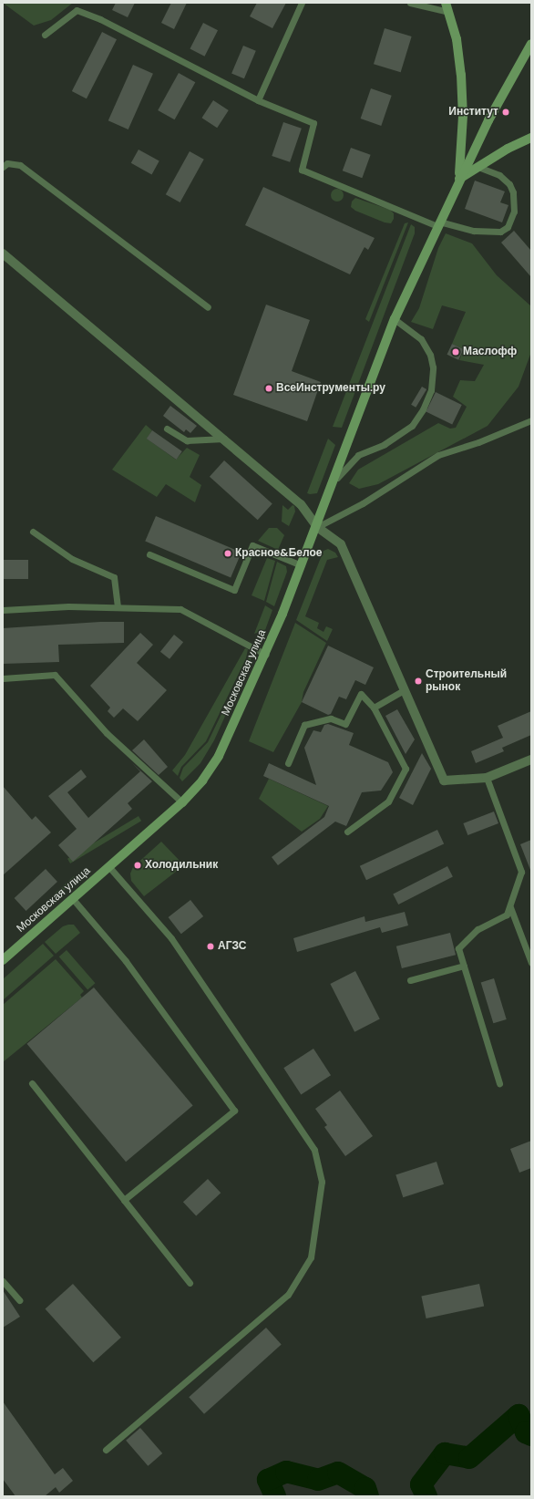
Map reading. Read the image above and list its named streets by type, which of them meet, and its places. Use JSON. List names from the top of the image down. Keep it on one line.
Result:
{"streets":{"main road":["Московская улица"]},"places":["Институт","Маслофф","ВсеИнструменты.ру","Красное&Белое","Строительный рынок","Холодильник","АГЗС"]}
